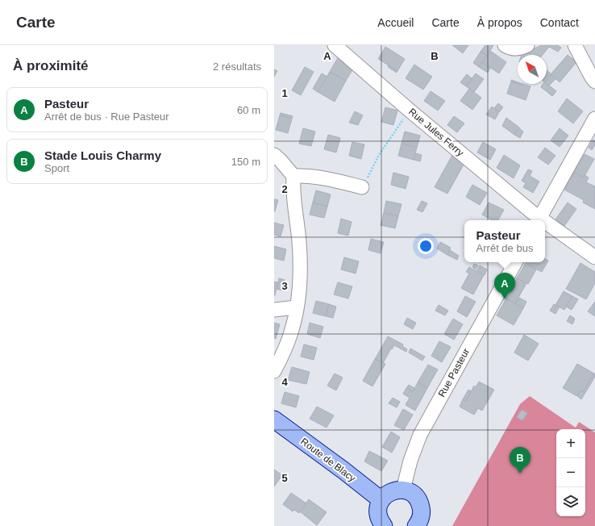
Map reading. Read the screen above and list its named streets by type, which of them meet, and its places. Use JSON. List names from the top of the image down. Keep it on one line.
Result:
{"streets":{"main road":["Route de Blacy"],"street":["Rue Jules Ferry","Rue Pasteur"]},"north":"top left","page":{"header":"Carte","nav":["Accueil","Carte","À propos","Contact"],"heading":["À proximité","2 résultats"],"list":[{"mark":"A","name":"Pasteur","note":"Arrêt de bus · Rue Pasteur","value":"60 m"},{"mark":"B","name":"Stade Louis Charmy","note":"Sport","value":"150 m"}],"popup":["Pasteur","Arrêt de bus"],"pins":["A","B"],"map_buttons":["+","−"]},"grid":{"columns":["A","B"],"rows":["1","2","3","4","5"]}}
